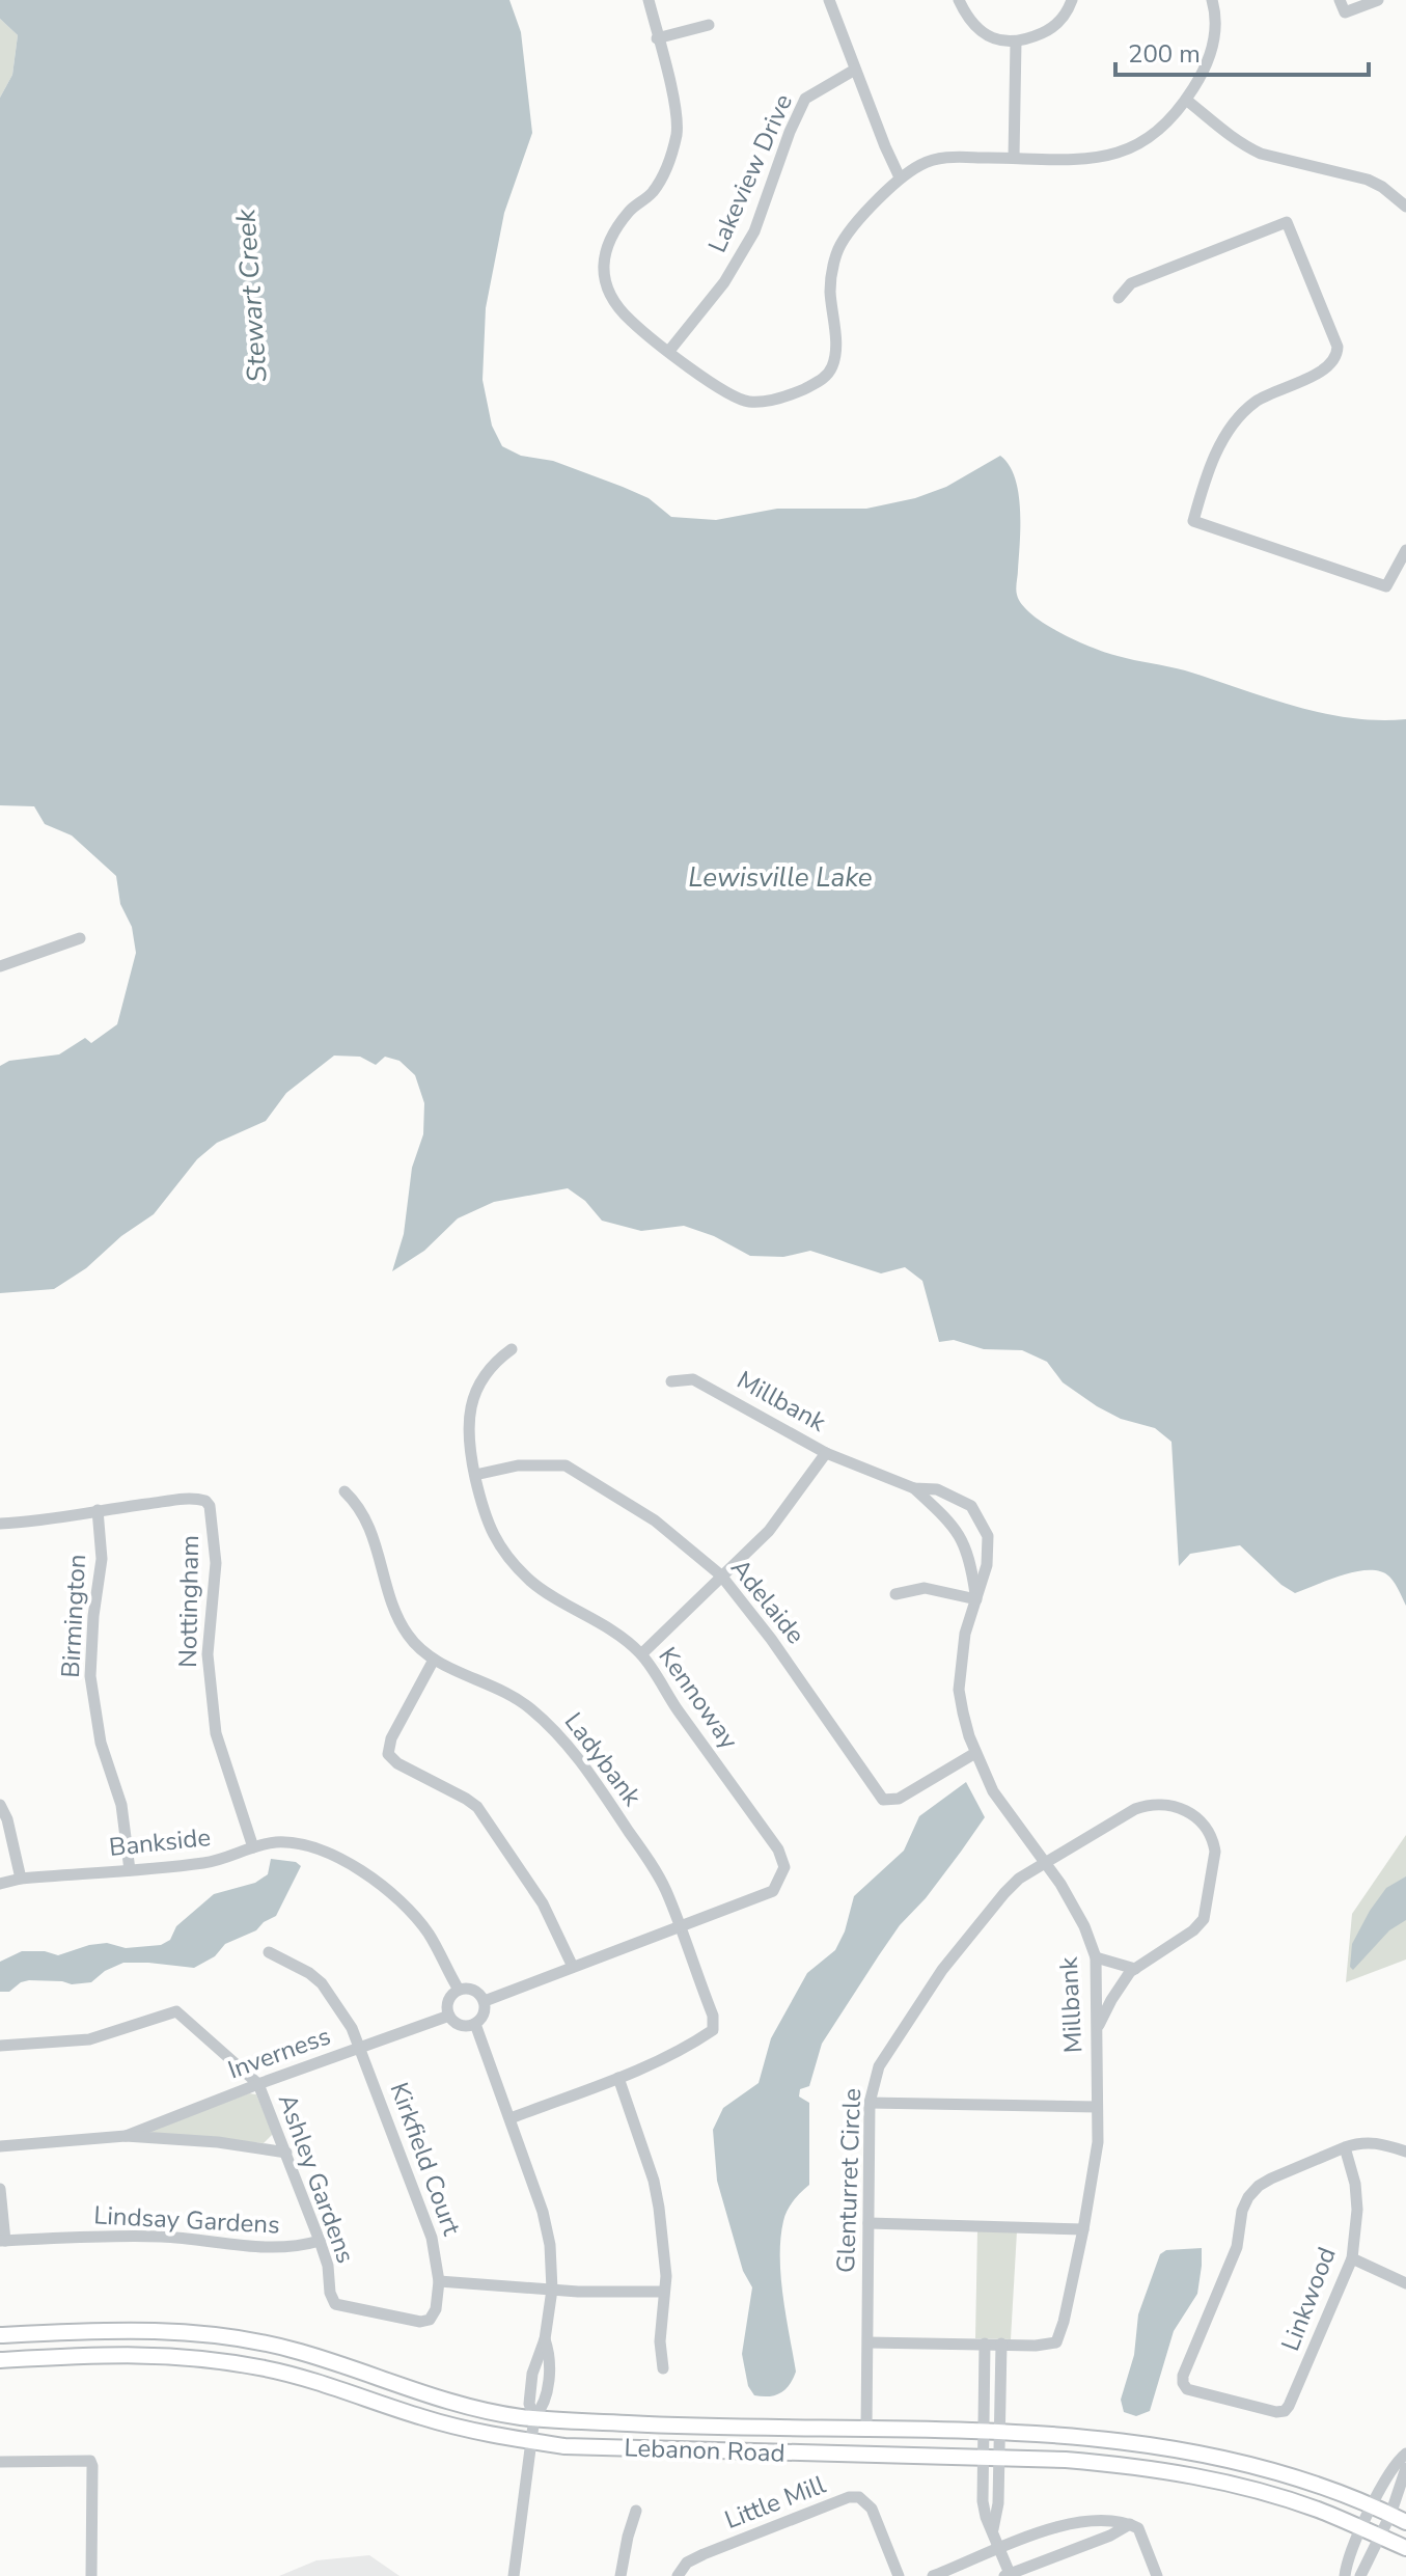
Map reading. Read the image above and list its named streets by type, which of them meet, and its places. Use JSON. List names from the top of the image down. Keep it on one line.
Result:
{"streets":{"main road":["Lebanon Road"],"street":["Lakeview Drive","Millbank","Nottingham","Adelaide","Birmington","Kennoway","Ladybank","Bankside","Inverness","Kirkfield Court","Ashley Gardens","Glenturret Circle","Lindsay Gardens","Linkwood","Little Mill"]},"crossings":[["Millbank","Adelaide"],["Millbank","Glenturret Circle"],["Nottingham","Birmington"],["Nottingham","Bankside"],["Adelaide","Kennoway"],["Birmington","Bankside"],["Kennoway","Ladybank"],["Bankside","Inverness"],["Inverness","Kirkfield Court"],["Inverness","Ashley Gardens"],["Kirkfield Court","Ashley Gardens"],["Ashley Gardens","Lindsay Gardens"],["Glenturret Circle","Lebanon Road"]],"water":["Stewart Creek","Lewisville Lake"],"scale_bar":"200 m"}
